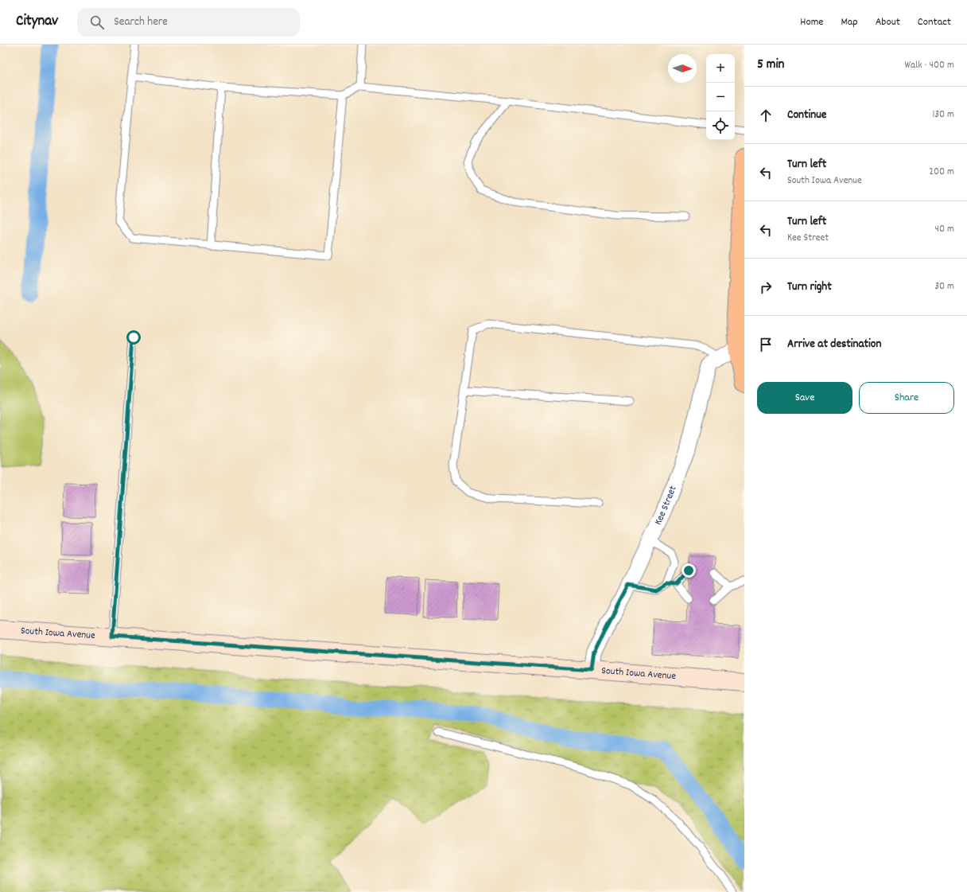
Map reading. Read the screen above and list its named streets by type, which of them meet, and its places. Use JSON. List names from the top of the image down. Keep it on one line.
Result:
{"streets":{"street":["Kee Street","South Iowa Avenue"]},"crossings":[["Kee Street","South Iowa Avenue"]],"north":"right","page":{"header":"Citynav","search":"Search here","nav":["Home","Map","About","Contact"],"heading":["5 min","Walk · 400 m"],"map_buttons":["+","−"],"list":[["Continue","130 m"],["Turn left","South Iowa Avenue","200 m"],["Turn left","Kee Street","40 m"],["Turn right","30 m"],"Arrive at destination"],"buttons":["Save","Share"]}}
